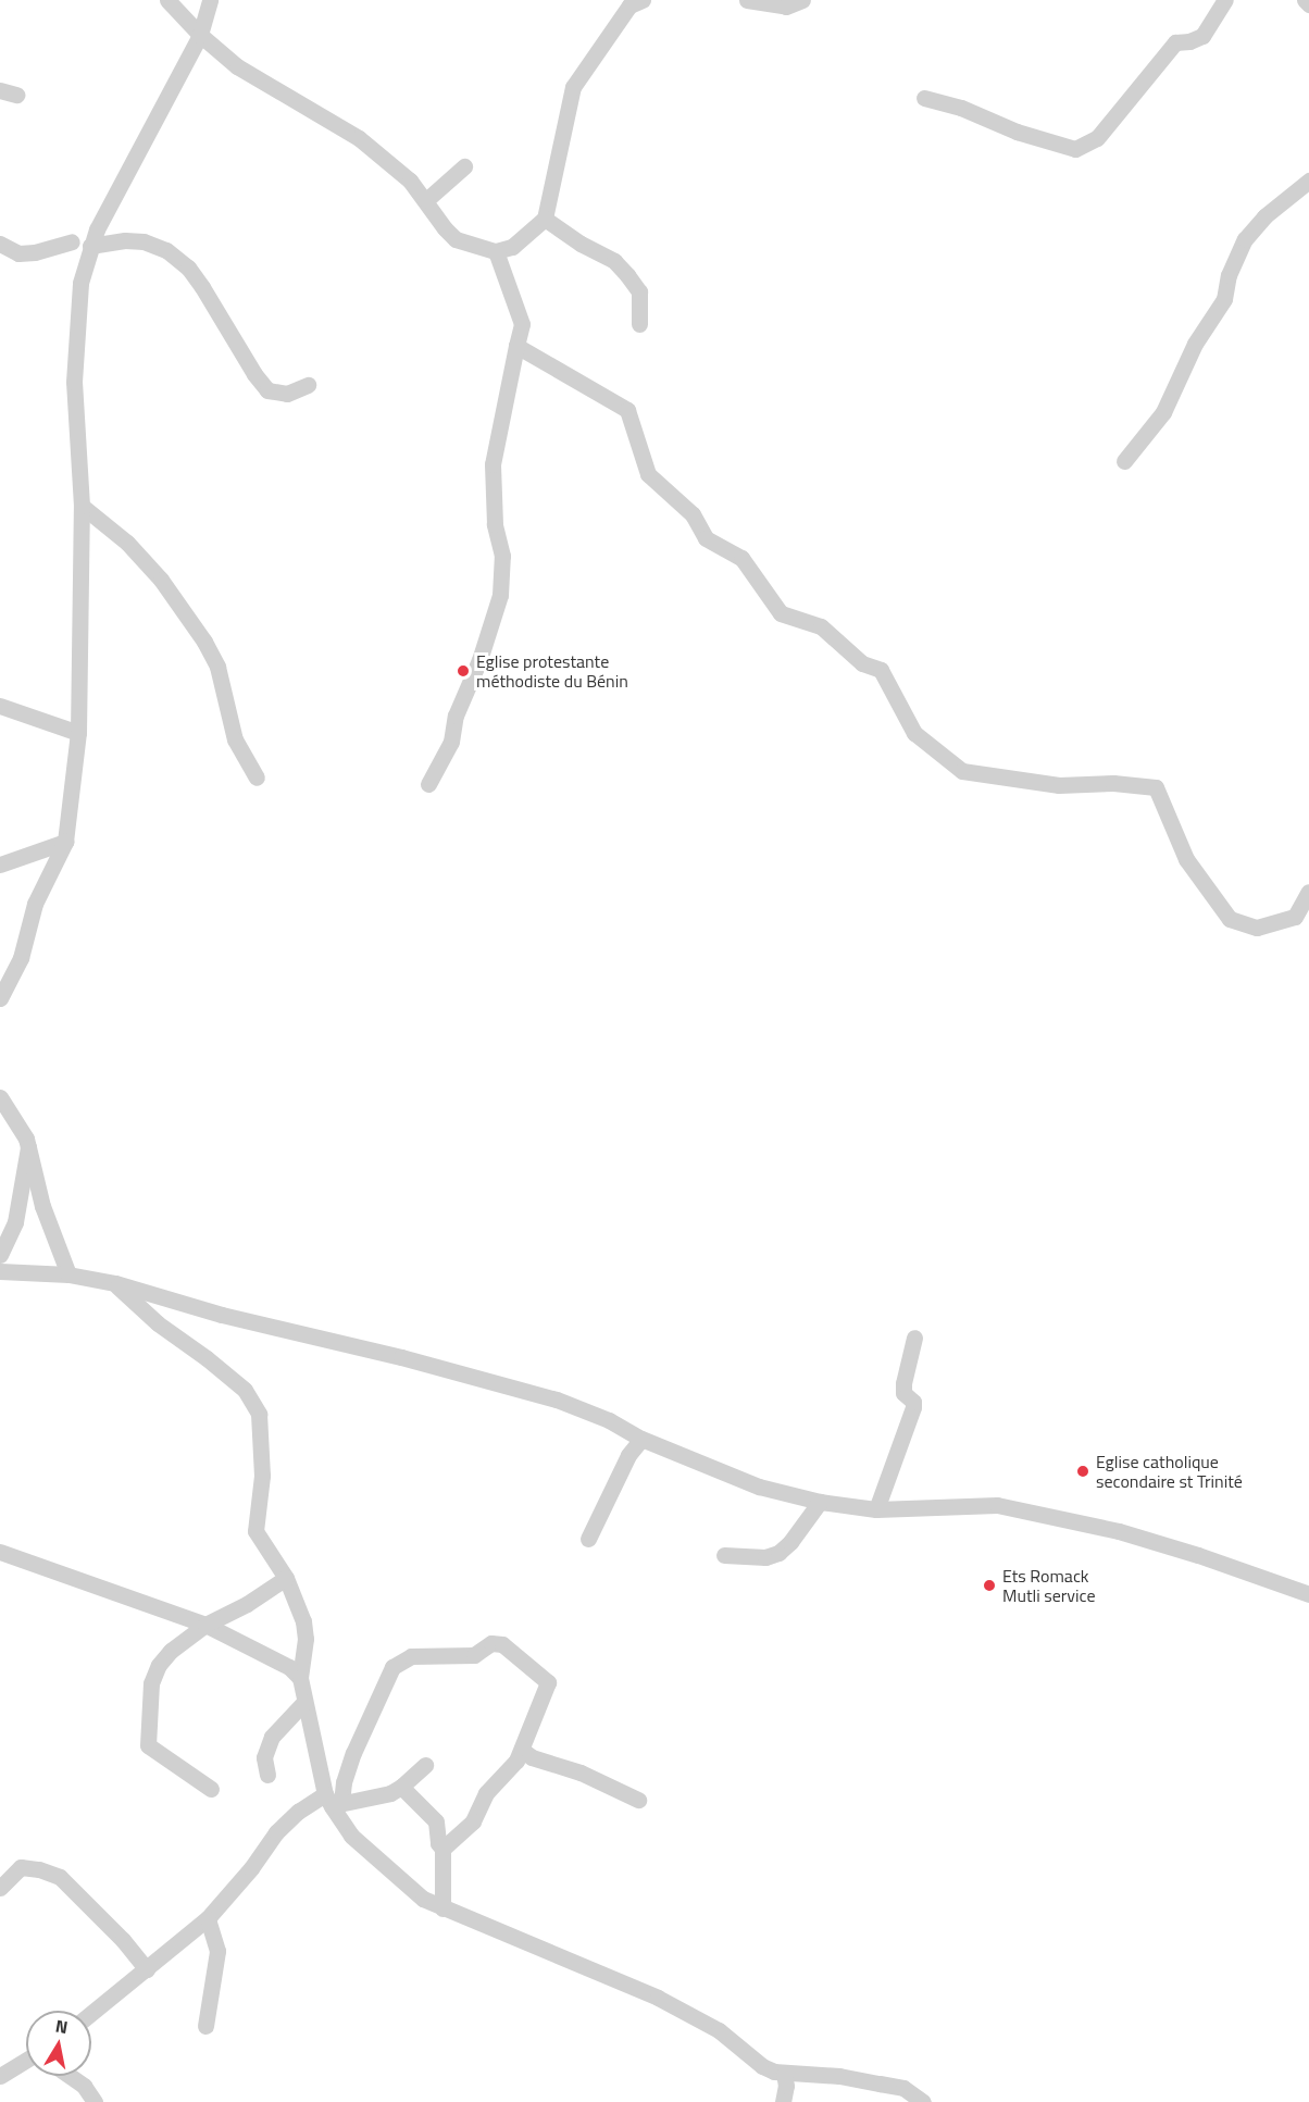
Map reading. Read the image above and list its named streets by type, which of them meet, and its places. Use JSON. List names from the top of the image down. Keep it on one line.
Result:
{"places":["Eglise protestante méthodiste du Bénin","Eglise catholique secondaire st Trinité","Ets Romack Mutli service"],"north":"top"}
